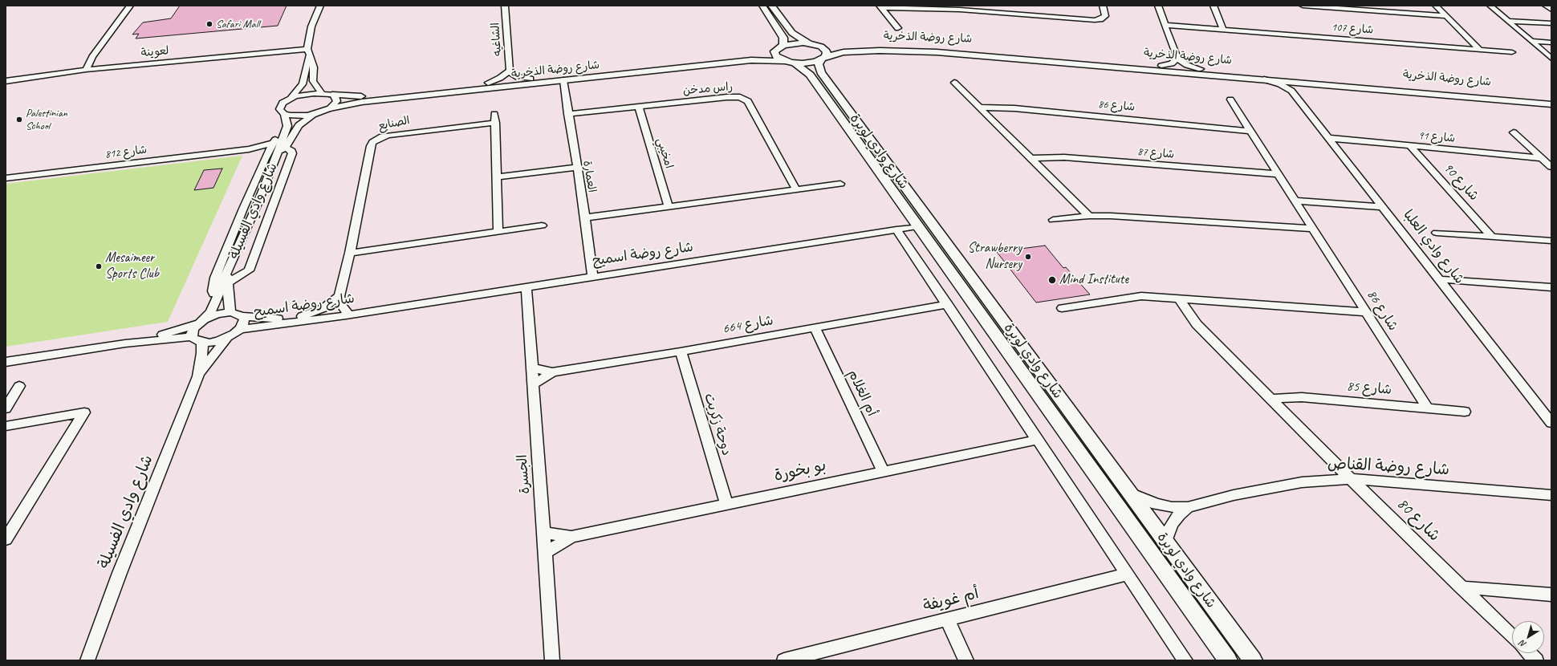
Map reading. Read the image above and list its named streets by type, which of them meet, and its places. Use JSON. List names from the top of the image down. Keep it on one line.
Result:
{"streets":{"street":["شارع 107","شارع روضة الذخرية","الشاغيه","لعوينة","راس مدخن","شارع 86","الصنايع","شارع 91","شارع وادي لوبرة","شارع 812","امخيبي","شارع 87","العمارة","شارع 90","شارع وادي الفسيلة","شارع وادي العلبا","شارع روضة اسميح","شارع 664","شارع 85","أم الغلام","دوحة زكريت","شارع روضة القناص","بو بخورة","الجسرة","شارع 80","أم غويفة"]},"crossings":[["شارع روضة الذخرية","الشاغيه"],["شارع روضة الذخرية","شارع وادي لوبرة"],["شارع روضة الذخرية","العمارة"],["شارع روضة الذخرية","شارع وادي العلبا"],["راس مدخن","امخيبي"],["راس مدخن","العمارة"],["شارع 86","شارع 87"],["شارع 86","شارع 85"],["شارع 91","شارع 90"],["شارع 91","شارع وادي العلبا"],["شارع وادي لوبرة","شارع روضة اسميح"],["شارع وادي لوبرة","شارع روضة القناص"],["شارع 812","شارع وادي الفسيلة"],["العمارة","شارع روضة اسميح"],["شارع وادي الفسيلة","شارع روضة اسميح"],["شارع روضة اسميح","الجسرة"],["شارع 664","أم الغلام"],["شارع 664","دوحة زكريت"],["شارع 664","الجسرة"],["أم الغلام","بو بخورة"],["دوحة زكريت","بو بخورة"],["شارع روضة القناص","شارع 80"],["بو بخورة","الجسرة"]],"places":["Safari Mall","Palestinian School","Strawberry Nursery","Mesaimeer Sports Club","Mind Institute"],"north":"bottom left"}
